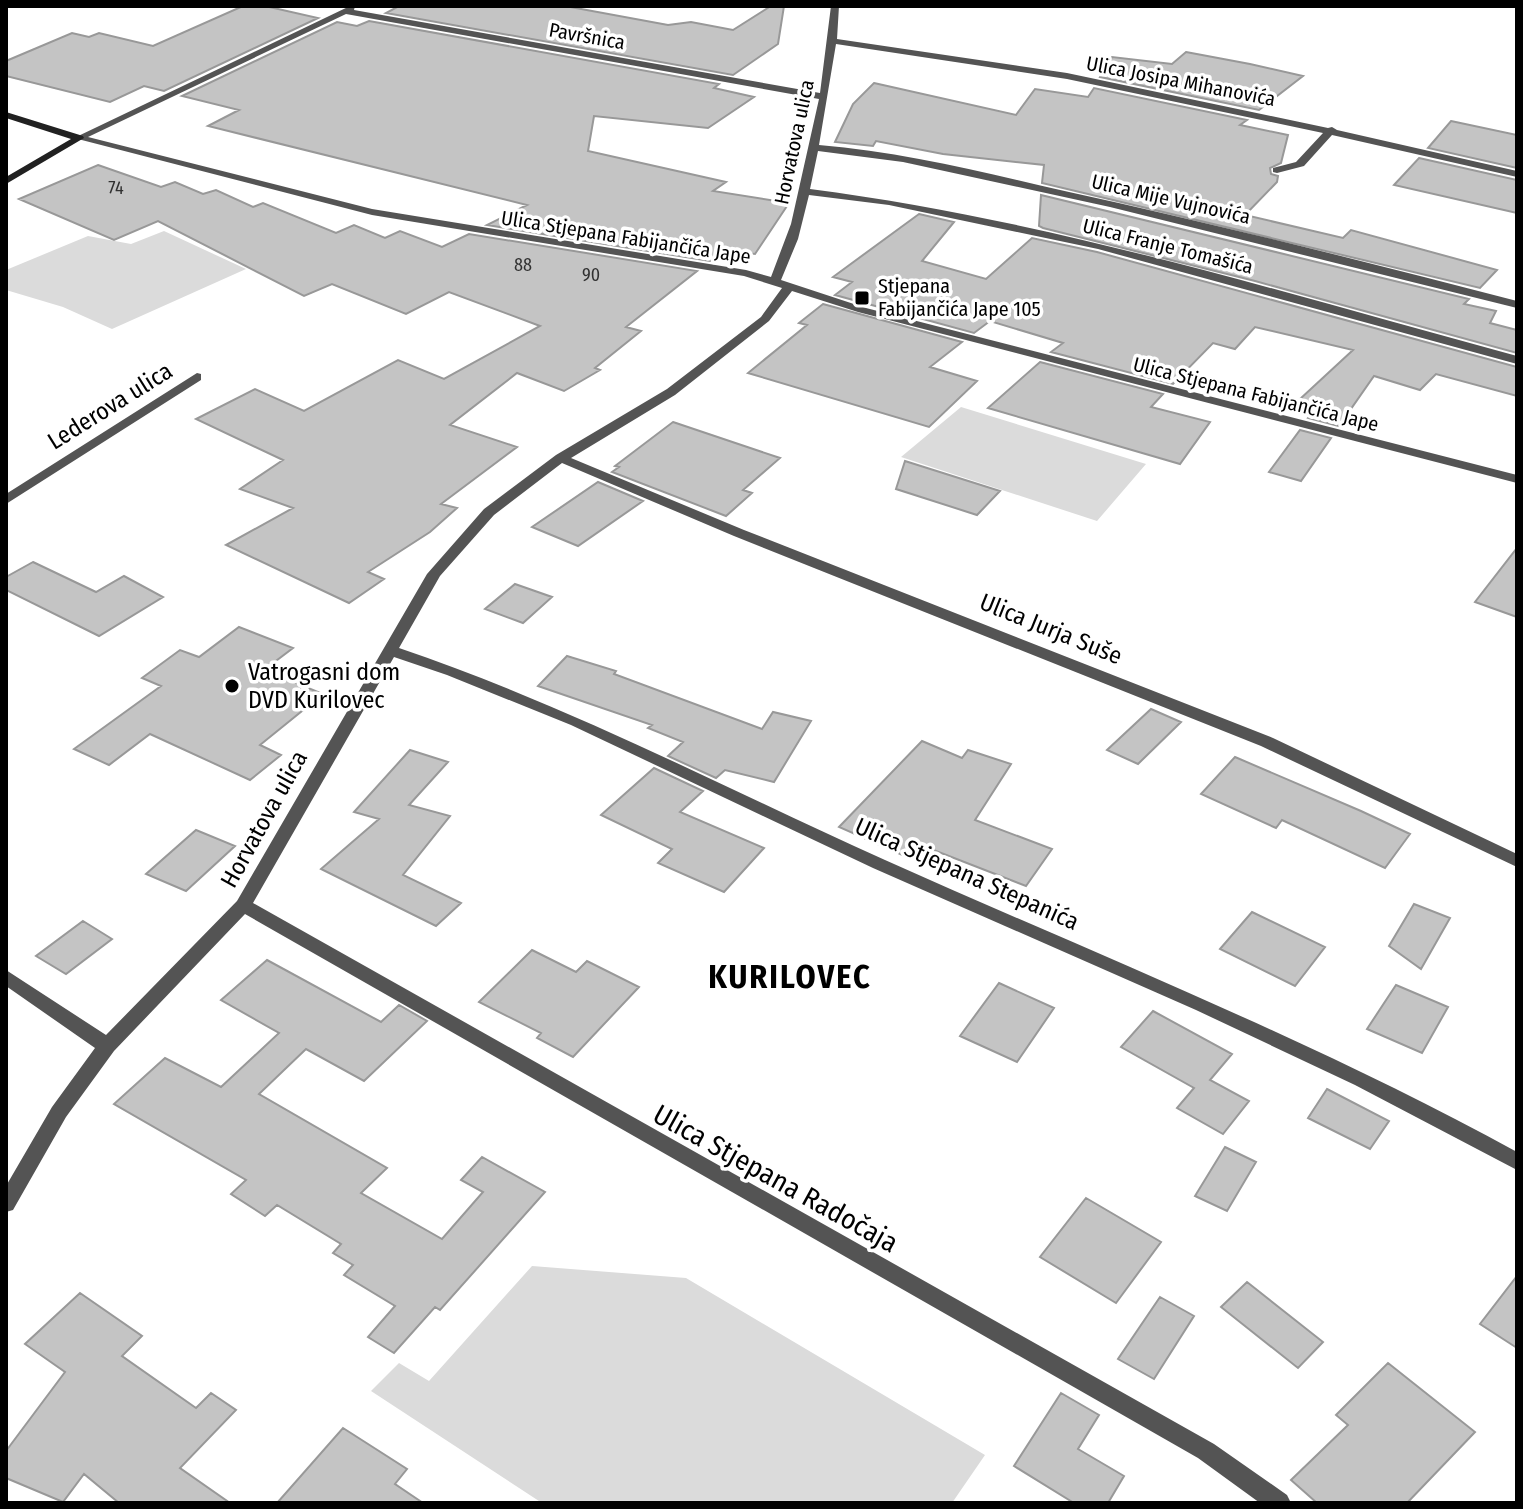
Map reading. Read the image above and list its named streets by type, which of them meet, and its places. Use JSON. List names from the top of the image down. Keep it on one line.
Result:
{"streets":{"main road":["Ulica Stjepana Fabijančića Jape"],"street":["Pavršnica","Ulica Josipa Mihanovića","Horvatova ulica","Ulica Mije Vujnovića","Ulica Franje Tomašića","Lederova ulica","Ulica Jurja Suše","Ulica Stjepana Stepanića","Ulica Stjepana Radočaja"]},"crossings":[["Pavršnica","Horvatova ulica"],["Ulica Josipa Mihanovića","Horvatova ulica"],["Horvatova ulica","Ulica Mije Vujnovića"],["Horvatova ulica","Ulica Stjepana Fabijančića Jape"],["Horvatova ulica","Ulica Franje Tomašića"],["Horvatova ulica","Ulica Jurja Suše"],["Horvatova ulica","Ulica Stjepana Stepanića"],["Horvatova ulica","Ulica Stjepana Radočaja"]],"districts":["KURILOVEC"],"places":{"transit":["Stjepana Fabijančića Jape 105"],"other":["Vatrogasni dom DVD Kurilovec"]},"house_numbers":["74","88","90"]}
